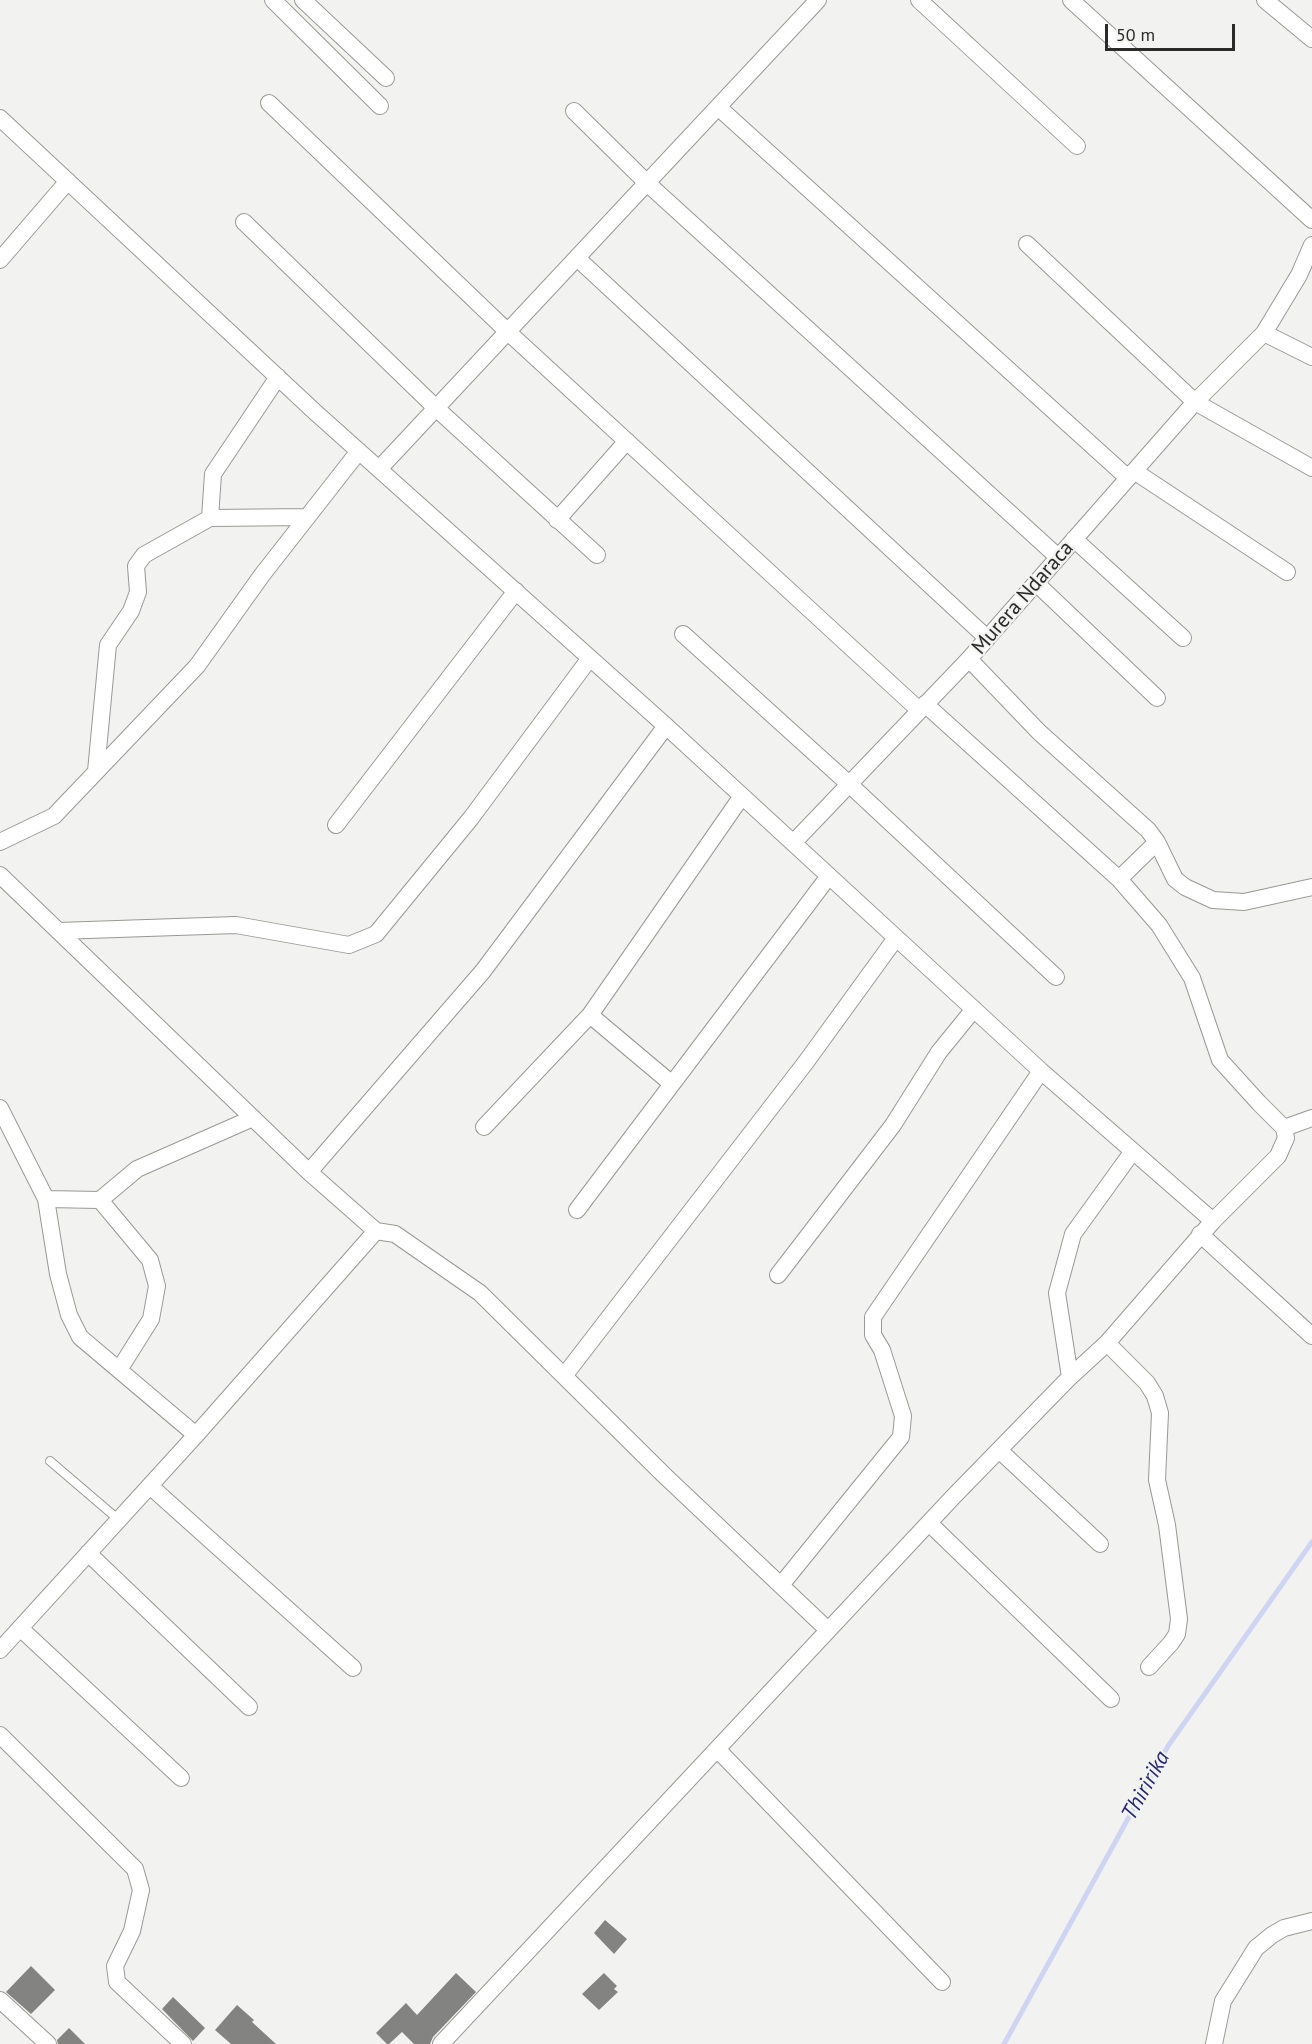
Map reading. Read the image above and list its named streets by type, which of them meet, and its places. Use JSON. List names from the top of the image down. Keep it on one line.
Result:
{"streets":{"street":["Murera Ndaraca"]},"water":["Thiririka"],"scale_bar":"50 m"}
